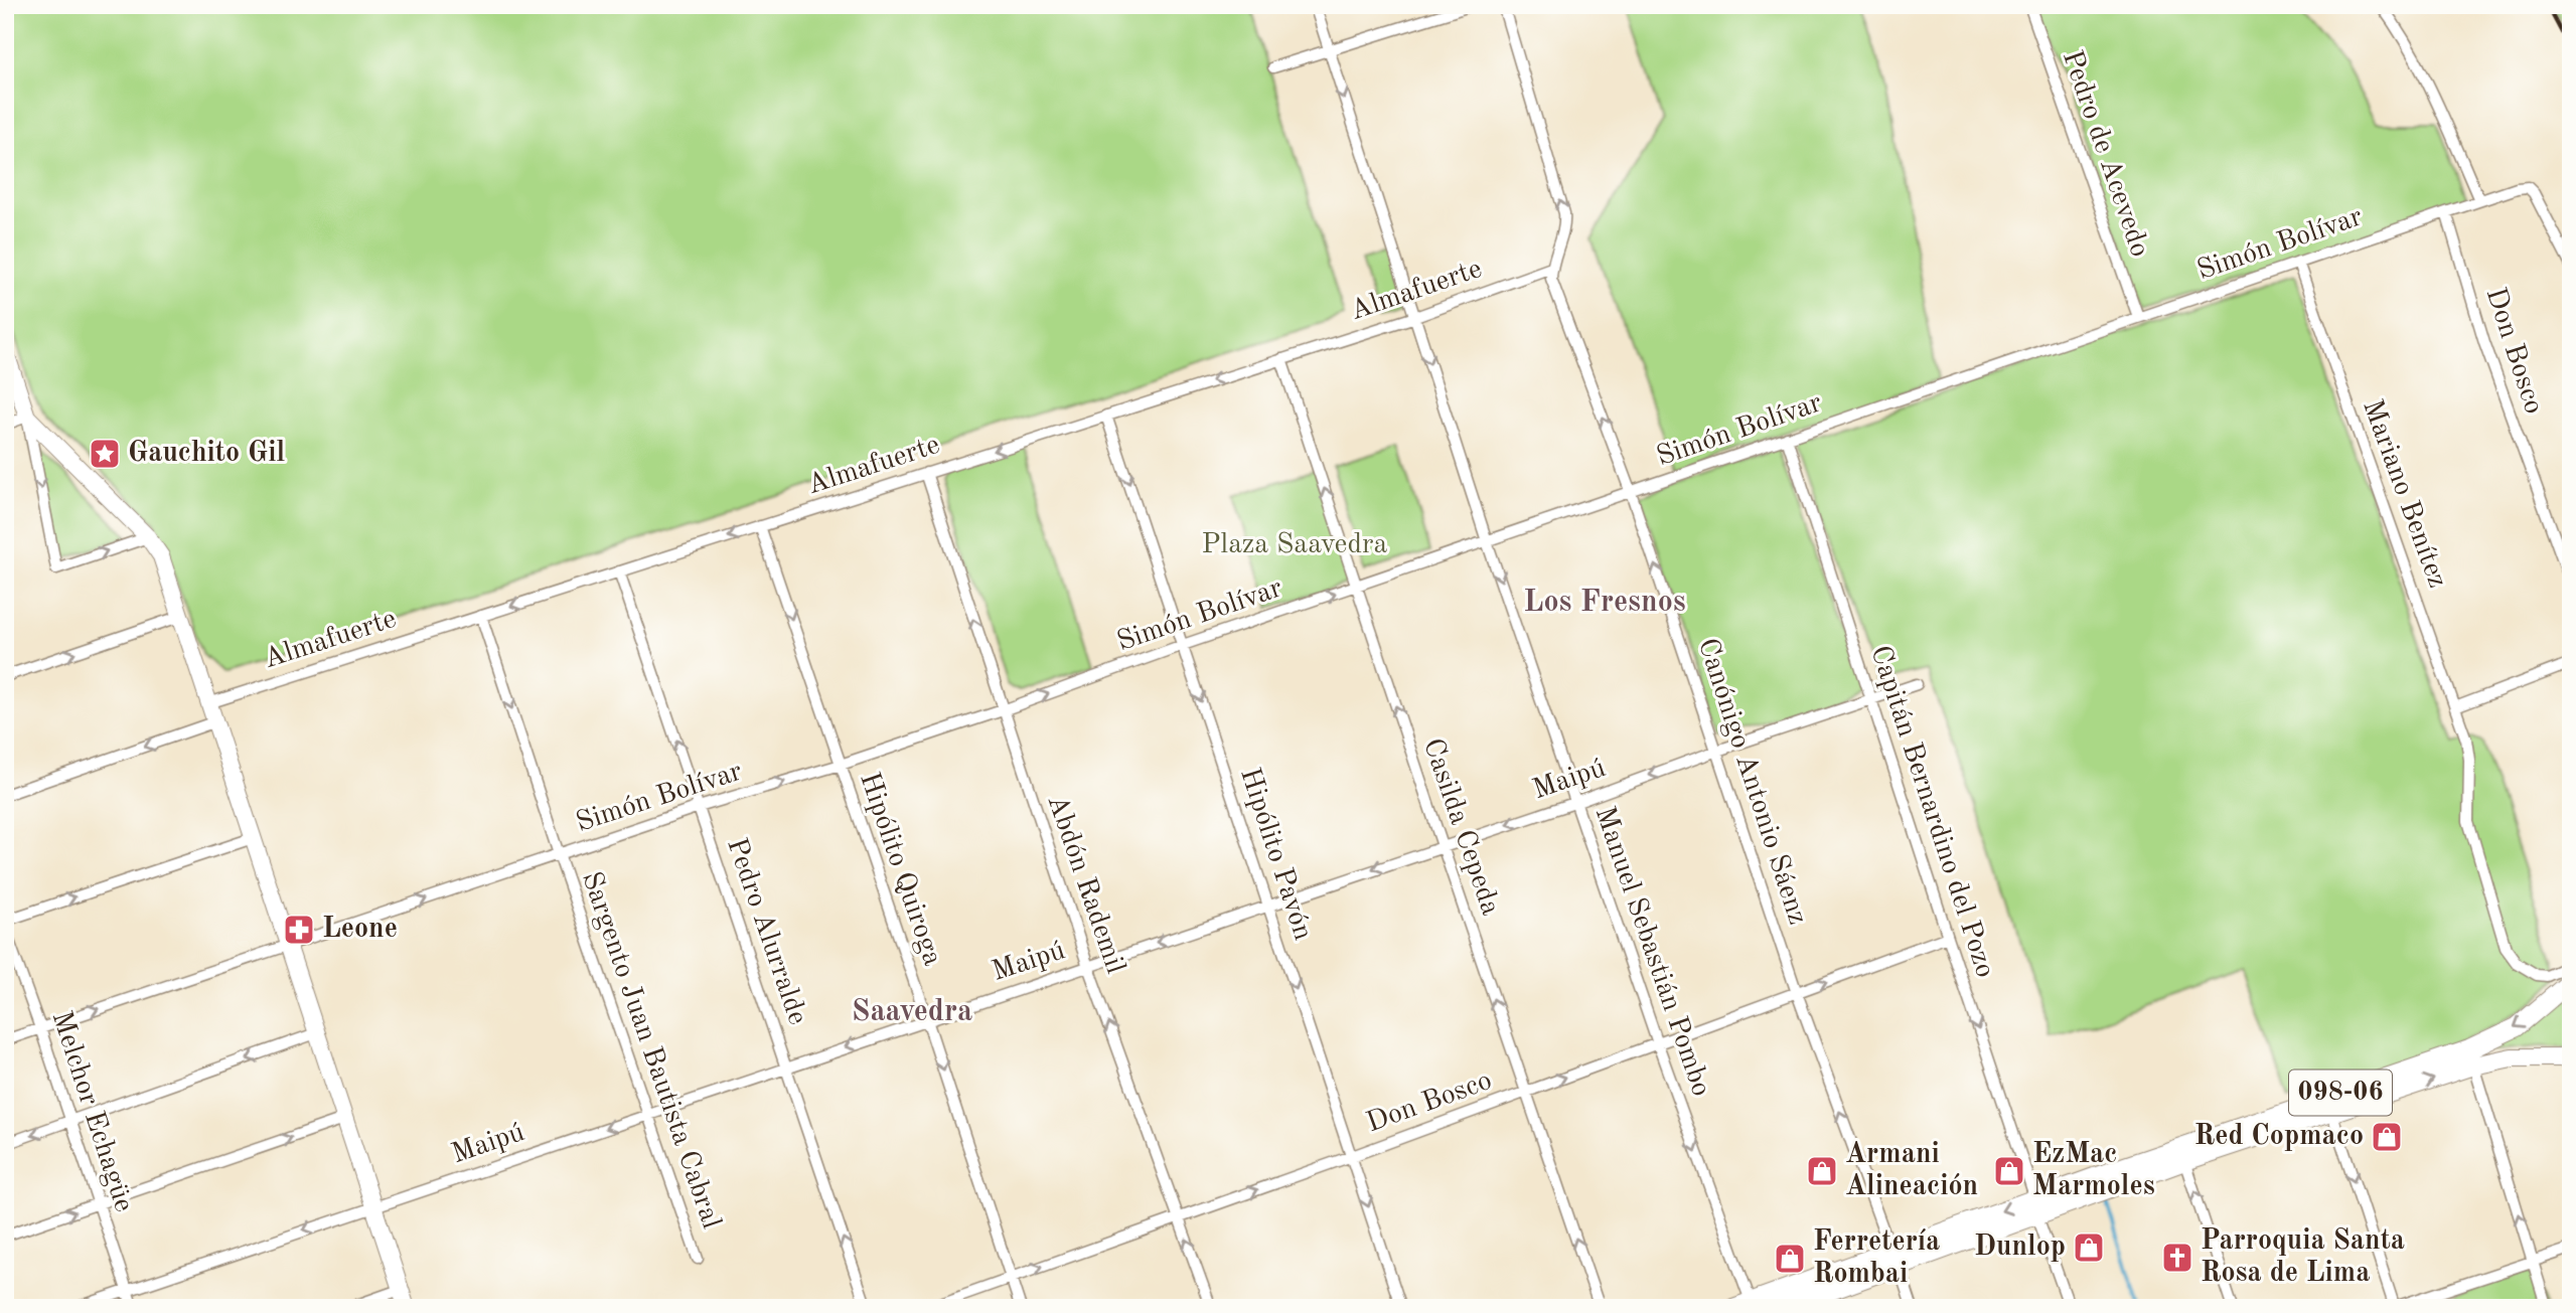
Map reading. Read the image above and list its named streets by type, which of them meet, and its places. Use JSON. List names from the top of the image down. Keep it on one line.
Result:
{"streets":{"main road":["098-06"],"street":["Pedro de Acevedo","Simón Bolívar","Almafuerte","Don Bosco","Mariano Benítez","Maipú","Canónigo Antonio Sáenz","Capitán Bernardino del Pozo","Casilda Cepeda","Hipólito Pavón","Hipólito Quiroga","Abdón Rademil","Pedro Alurralde","Manuel Sebastián Pombo","Sargento Juan Bautista Cabral","Melchor Echagüe"]},"crossings":[["Pedro de Acevedo","Simón Bolívar"],["Simón Bolívar","Don Bosco"],["Simón Bolívar","Mariano Benítez"],["Simón Bolívar","Canónigo Antonio Sáenz"],["Simón Bolívar","Capitán Bernardino del Pozo"],["Simón Bolívar","Casilda Cepeda"],["Simón Bolívar","Hipólito Pavón"],["Simón Bolívar","Hipólito Quiroga"],["Simón Bolívar","Abdón Rademil"],["Simón Bolívar","Pedro Alurralde"],["Simón Bolívar","Manuel Sebastián Pombo"],["Simón Bolívar","Sargento Juan Bautista Cabral"],["Simón Bolívar","Melchor Echagüe"],["Almafuerte","Canónigo Antonio Sáenz"],["Almafuerte","Casilda Cepeda"],["Almafuerte","Hipólito Pavón"],["Almafuerte","Hipólito Quiroga"],["Almafuerte","Abdón Rademil"],["Almafuerte","Pedro Alurralde"],["Almafuerte","Manuel Sebastián Pombo"],["Almafuerte","Sargento Juan Bautista Cabral"],["Don Bosco","Canónigo Antonio Sáenz"],["Don Bosco","Capitán Bernardino del Pozo"],["Don Bosco","Casilda Cepeda"],["Don Bosco","Hipólito Pavón"],["Don Bosco","Hipólito Quiroga"],["Don Bosco","Abdón Rademil"],["Don Bosco","Manuel Sebastián Pombo"],["Mariano Benítez","098-06"],["Maipú","Canónigo Antonio Sáenz"],["Maipú","Capitán Bernardino del Pozo"],["Maipú","Casilda Cepeda"],["Maipú","Hipólito Pavón"],["Maipú","Hipólito Quiroga"],["Maipú","Abdón Rademil"],["Maipú","Pedro Alurralde"],["Maipú","Manuel Sebastián Pombo"],["Maipú","Sargento Juan Bautista Cabral"],["Maipú","Melchor Echagüe"],["Canónigo Antonio Sáenz","098-06"],["Capitán Bernardino del Pozo","098-06"],["Manuel Sebastián Pombo","098-06"]],"one_way":["Simón Bolívar","Almafuerte","Don Bosco","Maipú","Canónigo Antonio Sáenz","Casilda Cepeda","Hipólito Pavón","Hipólito Quiroga","Abdón Rademil","Pedro Alurralde","Manuel Sebastián Pombo","Sargento Juan Bautista Cabral"],"districts":["Los Fresnos","Saavedra"],"parks":["Plaza Saavedra"],"places":{"place":["Gauchito Gil"],"pharmacy":["Leone"],"shop":["Red Copmaco","Armani Alineación","EzMac Marmoles","Dunlop","Ferretería Rombai"],"church":["Parroquia Santa Rosa de Lima"]}}
